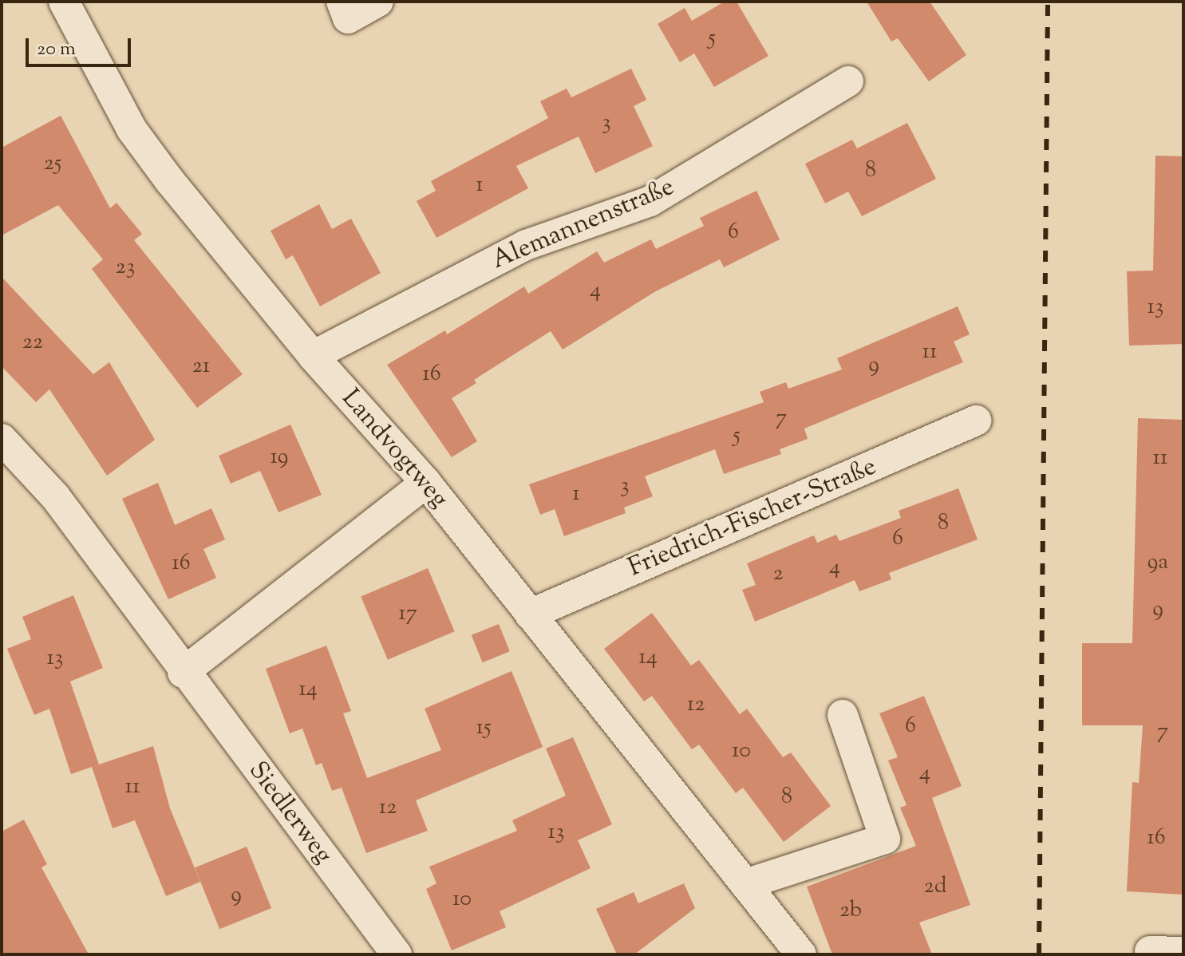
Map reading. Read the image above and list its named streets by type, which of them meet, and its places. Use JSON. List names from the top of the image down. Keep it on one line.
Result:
{"streets":{"street":["Alemannenstraße","Landvogtweg","Friedrich-Fischer-Straße","Siedlerweg"]},"crossings":[["Alemannenstraße","Landvogtweg"],["Landvogtweg","Friedrich-Fischer-Straße"]],"house_numbers":["5","3","25","8","1","6","23","4","13","22","11","9","21","16","7","5","19","11","3","1","8","6","9a","16","4","2","9","17","14","13","14","12","6","15","7","10","4","11","8","12","13","16","2d","9","10","2b"],"scale_bar":"20 m"}
